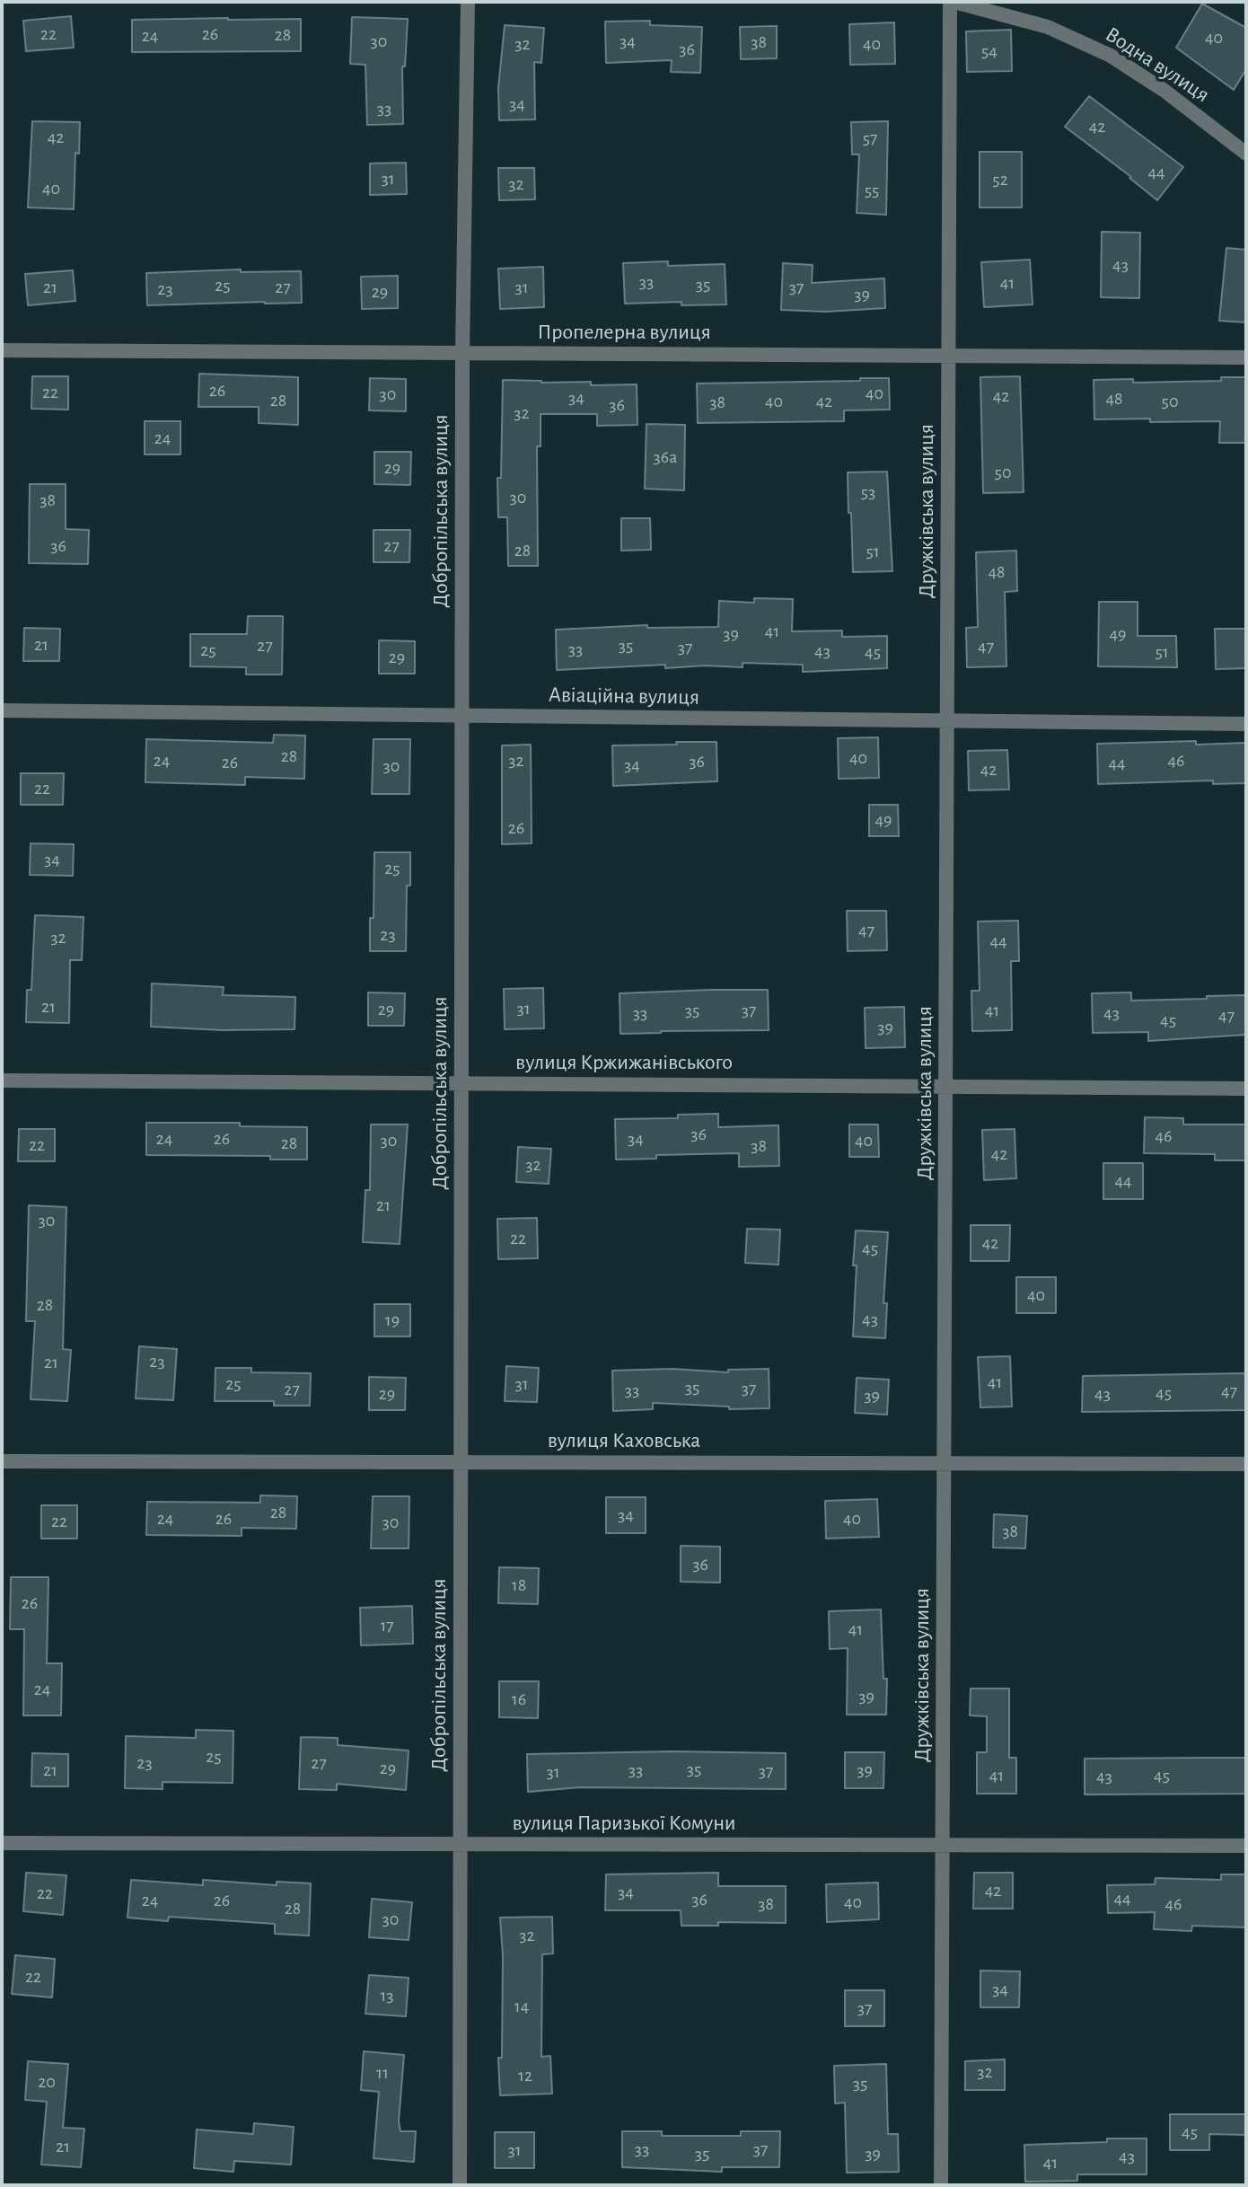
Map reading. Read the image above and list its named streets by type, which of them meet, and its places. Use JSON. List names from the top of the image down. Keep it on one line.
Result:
{"streets":{"street":["Водна вулиця","Пропелерна вулиця","Добропільська вулиця","Дружківська вулиця","Авіаційна вулиця","вулиця Кржижанівського","вулиця Каховська","вулиця Паризької Комуни"]},"crossings":[["Водна вулиця","Дружківська вулиця"],["Пропелерна вулиця","Добропільська вулиця"],["Пропелерна вулиця","Дружківська вулиця"],["Добропільська вулиця","Авіаційна вулиця"],["Добропільська вулиця","вулиця Кржижанівського"],["Добропільська вулиця","вулиця Каховська"],["Добропільська вулиця","вулиця Паризької Комуни"],["Дружківська вулиця","Авіаційна вулиця"],["Дружківська вулиця","вулиця Кржижанівського"],["Дружківська вулиця","вулиця Каховська"],["Дружківська вулиця","вулиця Паризької Комуни"]],"house_numbers":["22","26","28","24","40","30","34","38","32","40","36","54","34","33","42","42","57","44","31","52","32","40","55","43","33","41","35","25","21","27","31","37","23","29","39","26","22","40","30","42","34","48","28","40","42","50","38","36","32","24","36а","29","50","53","30","38","36","27","28","51","48","41","39","49","21","27","35","47","37","33","25","43","45","51","29","28","40","24","32","46","36","26","44","34","30","42","22","49","26","34","25","47","23","32","44","21","31","29","35","37","41","33","43","47","45","39","36","46","24","26","34","30","40","28","22","38","42","32","44","21","30","22","42","45","40","28","43","19","23","21","41","25","31","35","37","27","33","47","45","29","43","39","28","34","24","26","40","22","30","38","36","18","26","17","41","24","39","16","25","23","27","29","35","21","33","39","37","31","41","45","43","42","34","22","44","36","24","26","40","38","46","28","30","32","22","34","13","14","37","32","11","12","20","35","45","21","33","37","31","35","39","43","41"]}
